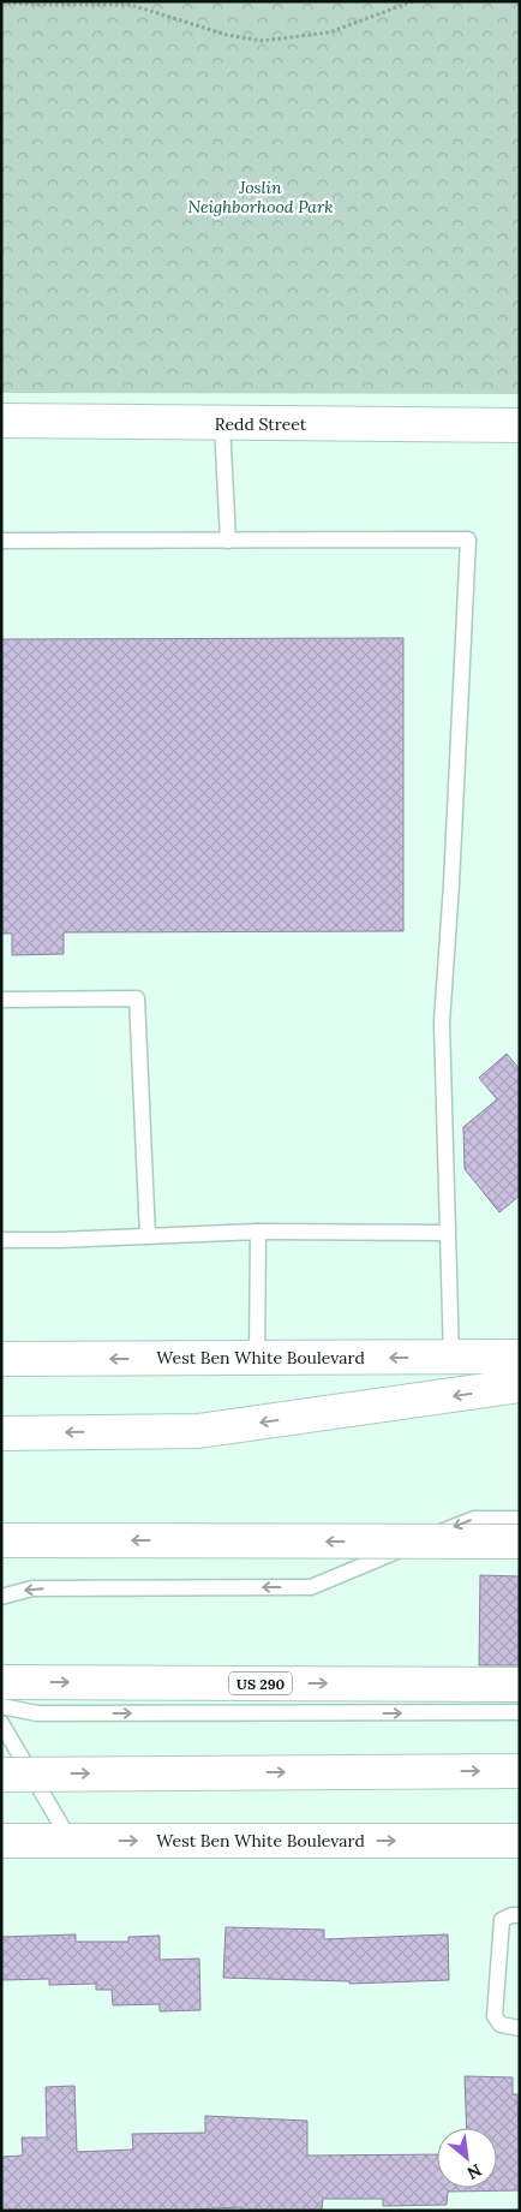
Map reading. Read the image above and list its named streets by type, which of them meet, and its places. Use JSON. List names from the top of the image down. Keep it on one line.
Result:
{"streets":{"main road":["Redd Street","West Ben White Boulevard","US 290"]},"parks":["Joslin Neighborhood Park"],"north":"bottom right"}
